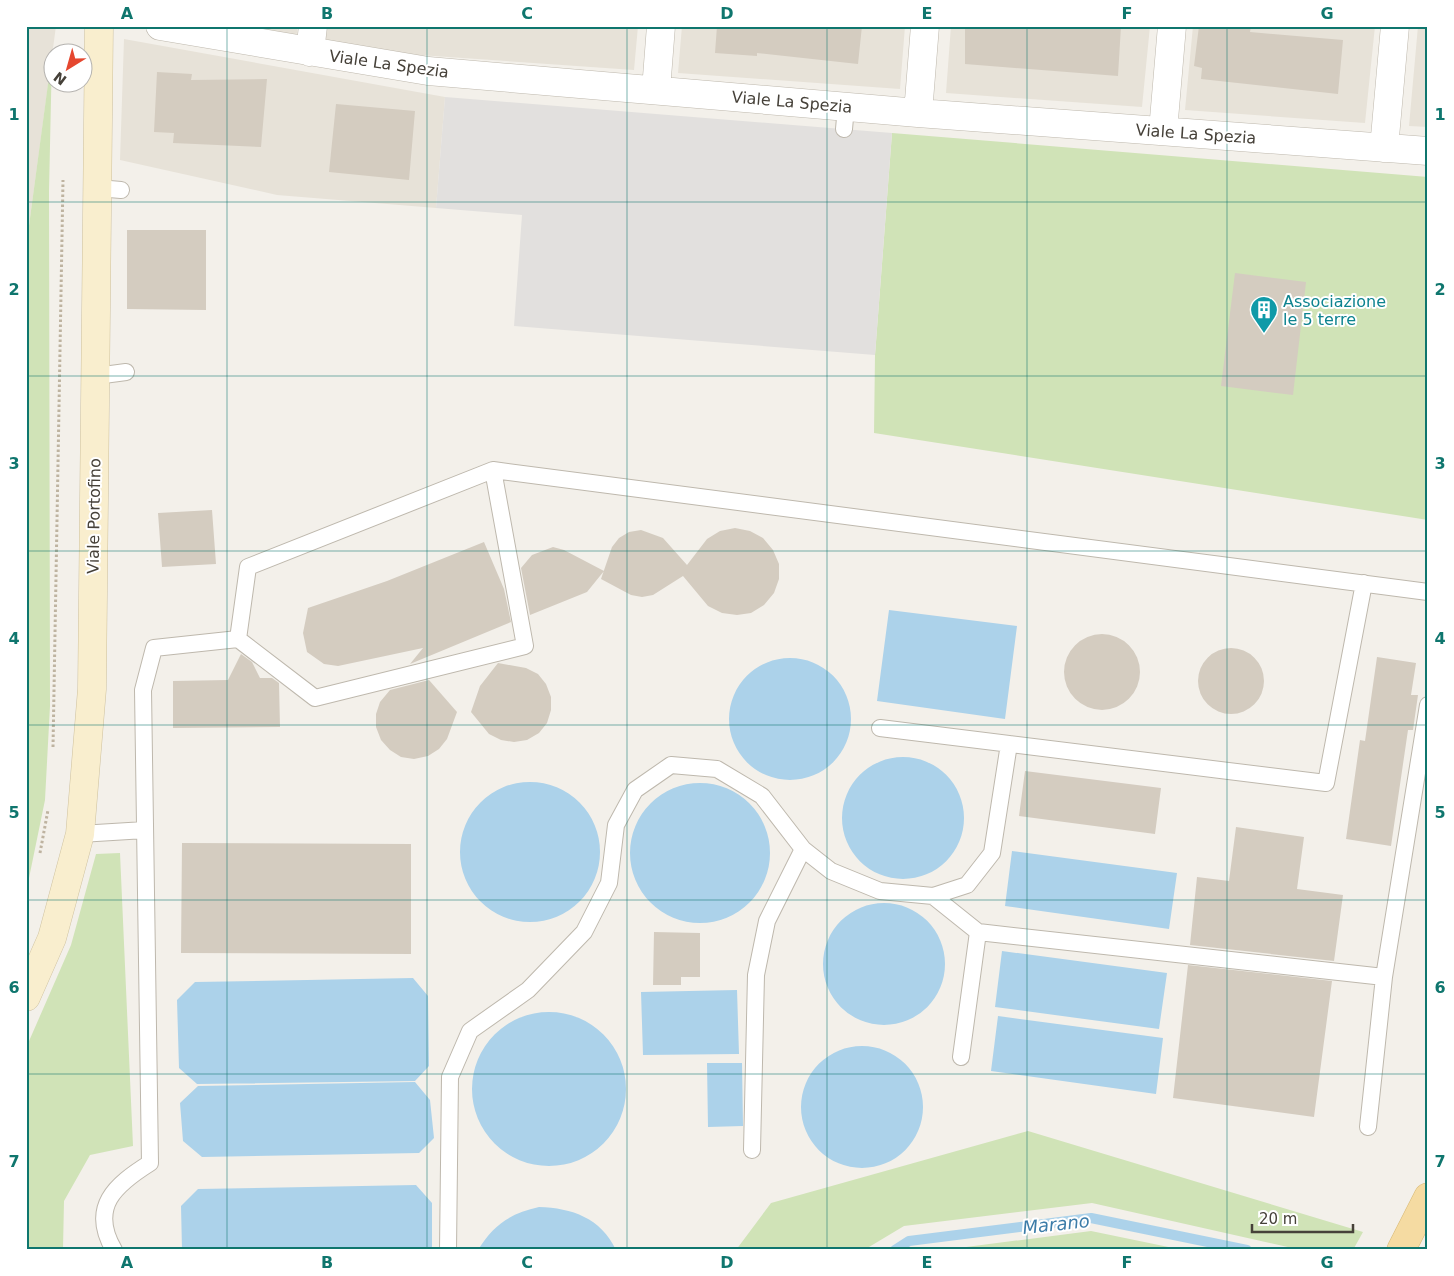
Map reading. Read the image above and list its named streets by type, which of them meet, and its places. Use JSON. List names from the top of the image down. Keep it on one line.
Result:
{"streets":{"street":["Viale La Spezia","Viale Portofino"]},"water":["Marano"],"places":{"building":["Associazione le 5 terre"]},"scale_bar":"20 m","north":"bottom left","grid":{"columns":["A","B","C","D","E","F","G"],"rows":["1","2","3","4","5","6","7"]}}
